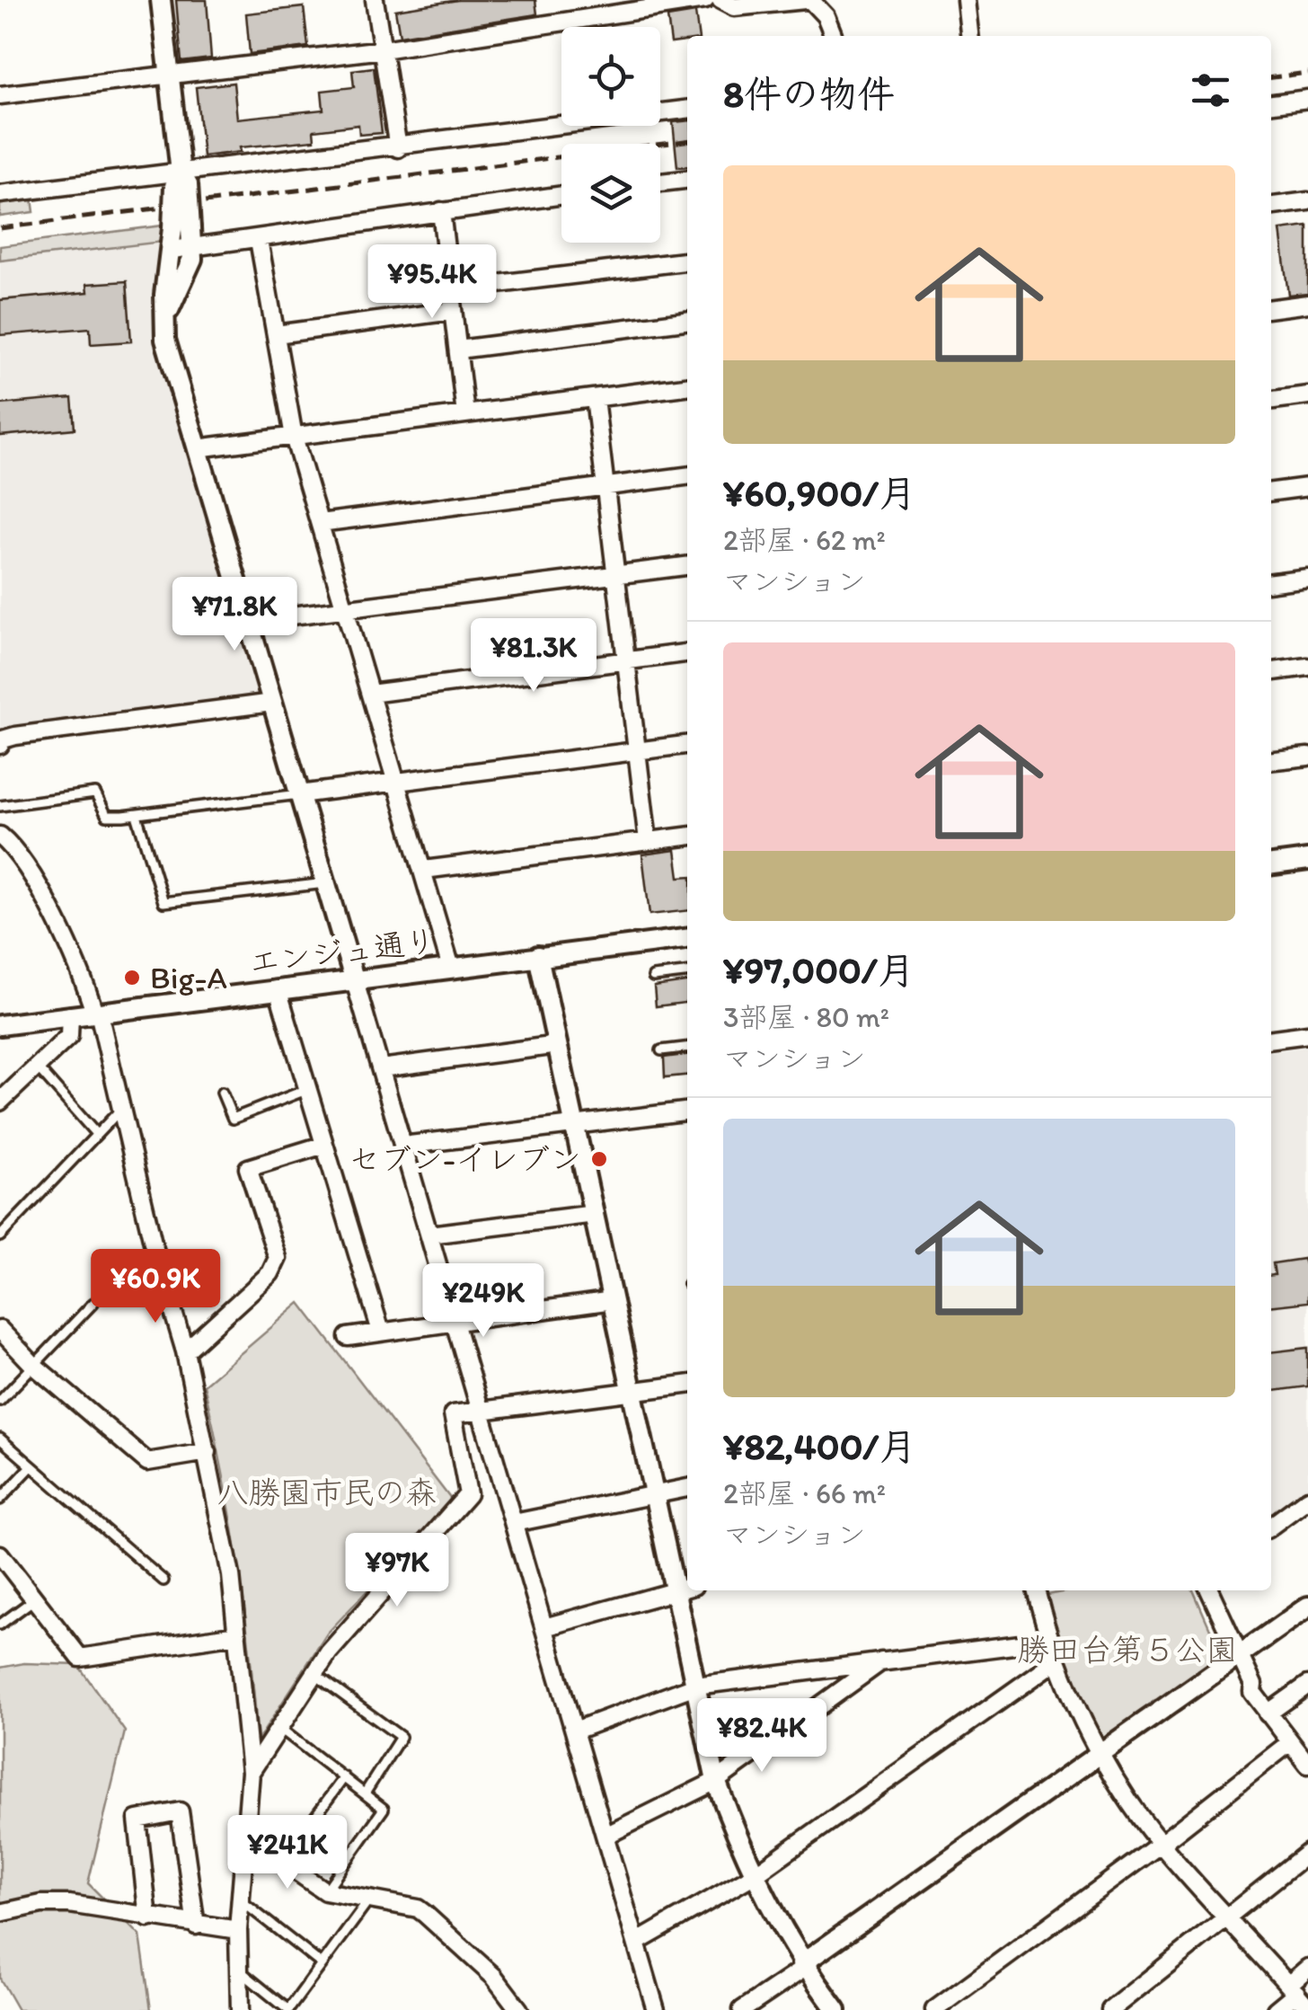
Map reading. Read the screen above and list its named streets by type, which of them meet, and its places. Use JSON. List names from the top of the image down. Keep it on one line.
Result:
{"streets":{"street":["エンジュ通り"]},"parks":["八勝園市民の森","勝田台第５公園"],"places":["Big-A","セブン-イレブン"],"page":{"heading":"8件の物件","list":[{"name":"¥60,900/月","note":"2部屋 · 62 m² · マンション"},{"name":"¥97,000/月","note":"3部屋 · 80 m² · マンション"},{"name":"¥82,400/月","note":"2部屋 · 66 m² · マンション"}],"price":["¥95.4K","¥71.8K","¥81.3K","¥60.9K","¥249K","¥97K","¥82.4K","¥241K"]}}
